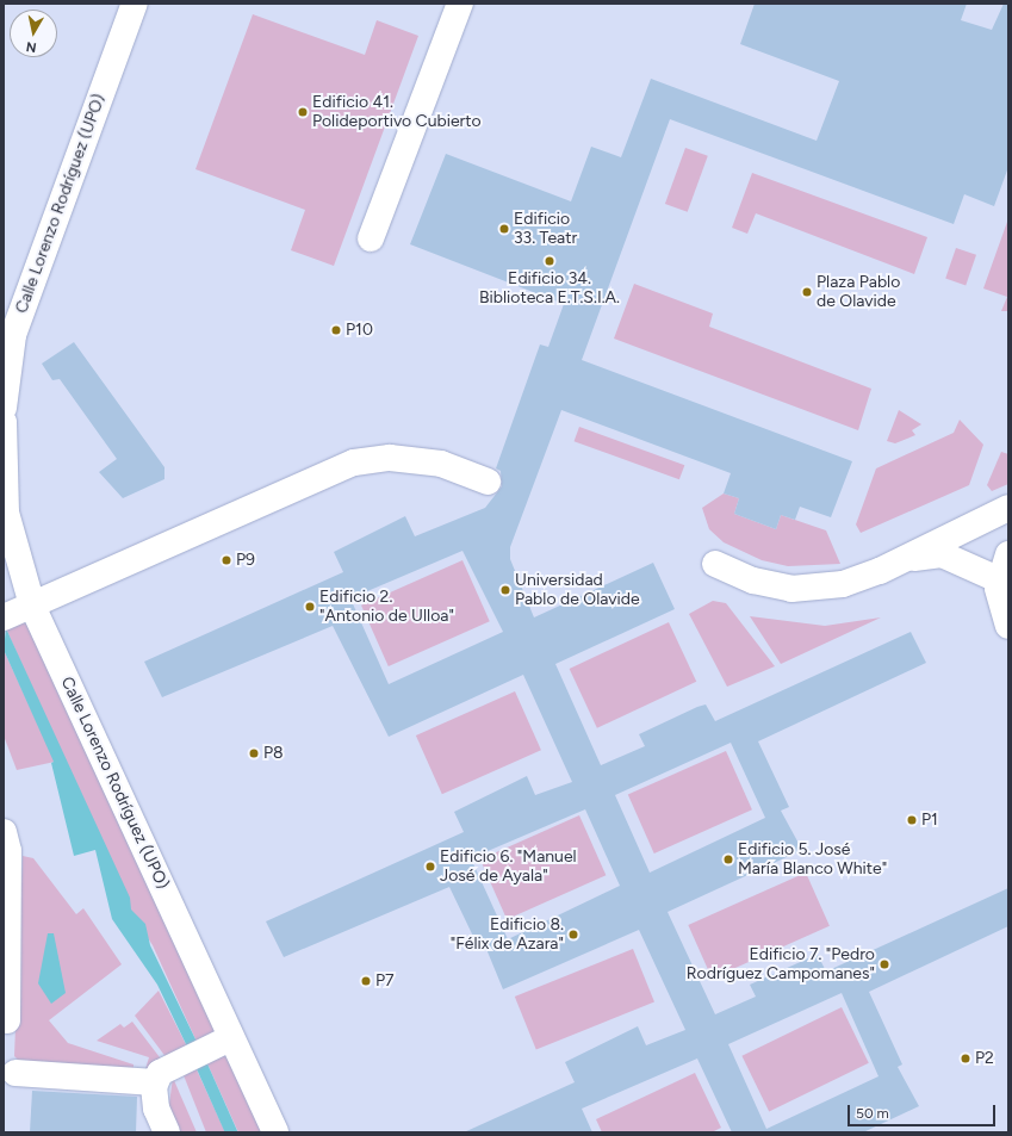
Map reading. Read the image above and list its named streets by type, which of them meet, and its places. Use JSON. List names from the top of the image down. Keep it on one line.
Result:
{"streets":{"street":["Calle Lorenzo Rodríguez (UPO)"]},"places":["Edificio 41. Polideportivo Cubierto","Edificio 33. Teatr","Edificio 34. Biblioteca E.T.S.I.A.","Plaza Pablo de Olavide","P10","P9","Universidad Pablo de Olavide","Edificio 2. \"Antonio de Ulloa\"","P8","P1","Edificio 5. José María Blanco White\"","Edificio 6. \"Manuel José de Ayala\"","Edificio 8. \"Félix de Azara\"","Edificio 7. \"Pedro Rodríguez Campomanes\"","P7","P2"],"scale_bar":"50 m","north":"bottom"}
